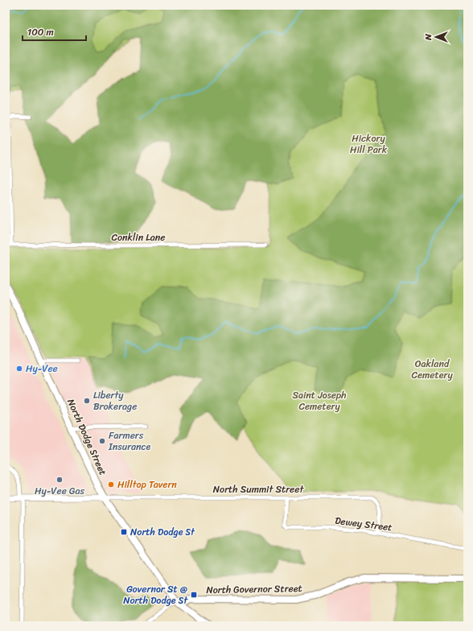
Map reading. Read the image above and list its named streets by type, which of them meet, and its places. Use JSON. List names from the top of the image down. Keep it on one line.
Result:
{"streets":{"main road":["North Dodge Street","North Governor Street"],"street":["Conklin Lane","North Summit Street","Dewey Street"]},"crossings":[["North Dodge Street","North Summit Street"],["North Dodge Street","North Governor Street"],["North Summit Street","Dewey Street"]],"parks":["Hickory Hill Park","Oakland Cemetery","Saint Joseph Cemetery"],"places":{"other":["Hy-Vee","Liberty Brokerage","Farmers Insurance","Hy-Vee Gas","Hilltop Tavern"],"transit":["North Dodge St","Governor St @ North Dodge St"]},"scale_bar":"100 m","north":"left"}
